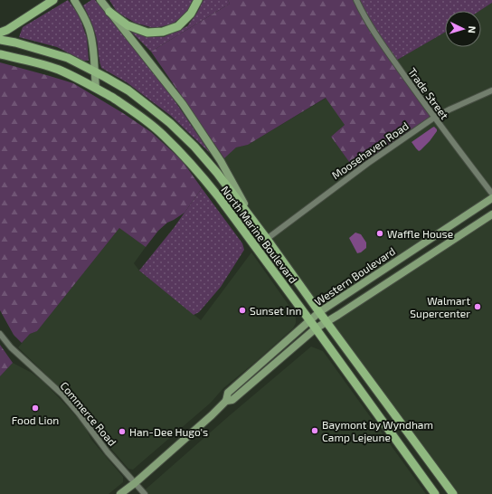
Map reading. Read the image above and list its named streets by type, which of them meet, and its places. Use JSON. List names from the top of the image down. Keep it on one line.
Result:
{"streets":{"highway":["North Marine Boulevard"],"main road":["Western Boulevard"],"street":["Trade Street","Moosehaven Road","Commerce Road"]},"crossings":[["Trade Street","Moosehaven Road"],["Moosehaven Road","North Marine Boulevard"],["North Marine Boulevard","Western Boulevard"],["Western Boulevard","Commerce Road"]],"places":["Waffle House","Walmart Supercenter","Sunset Inn","Food Lion","Baymont by Wyndham Camp Lejeune","Han-Dee Hugo's"],"north":"right"}
